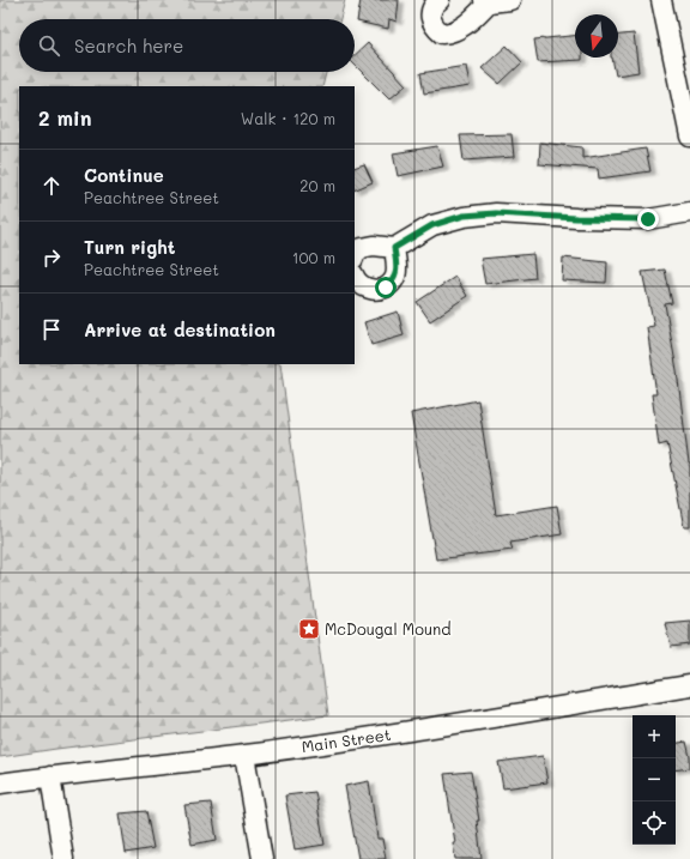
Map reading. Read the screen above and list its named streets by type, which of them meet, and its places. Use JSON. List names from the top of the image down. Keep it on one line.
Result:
{"streets":{"street":["Main Street"]},"places":{"place":["McDougal Mound"]},"north":"bottom","page":{"search":"Search here","heading":["2 min","Walk · 120 m"],"list":[["Continue","Peachtree Street","20 m"],["Turn right","Peachtree Street","100 m"],"Arrive at destination"],"map_buttons":["+","−"]}}
